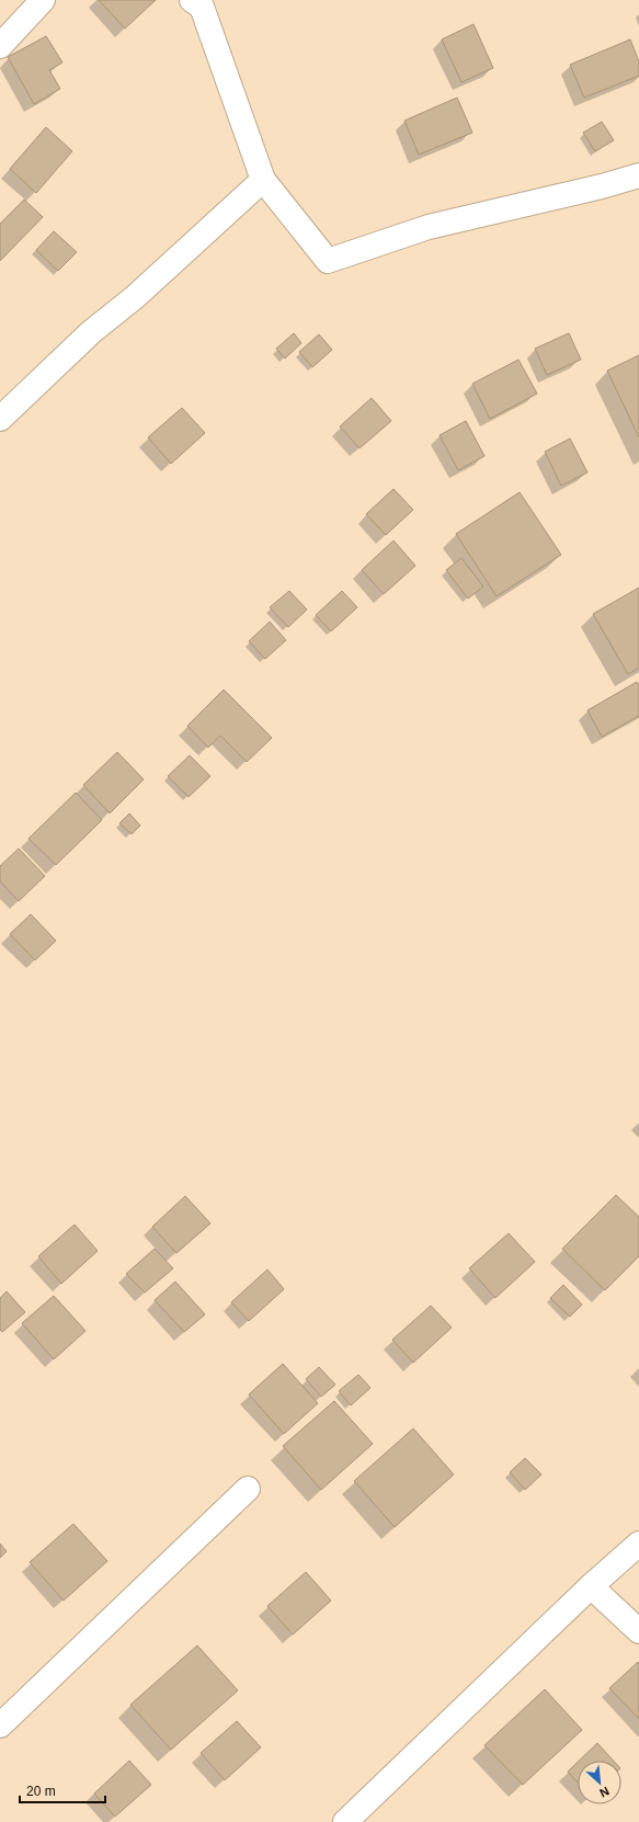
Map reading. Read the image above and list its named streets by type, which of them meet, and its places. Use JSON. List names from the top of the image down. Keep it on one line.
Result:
{"scale_bar":"20 m","north":"bottom right"}
